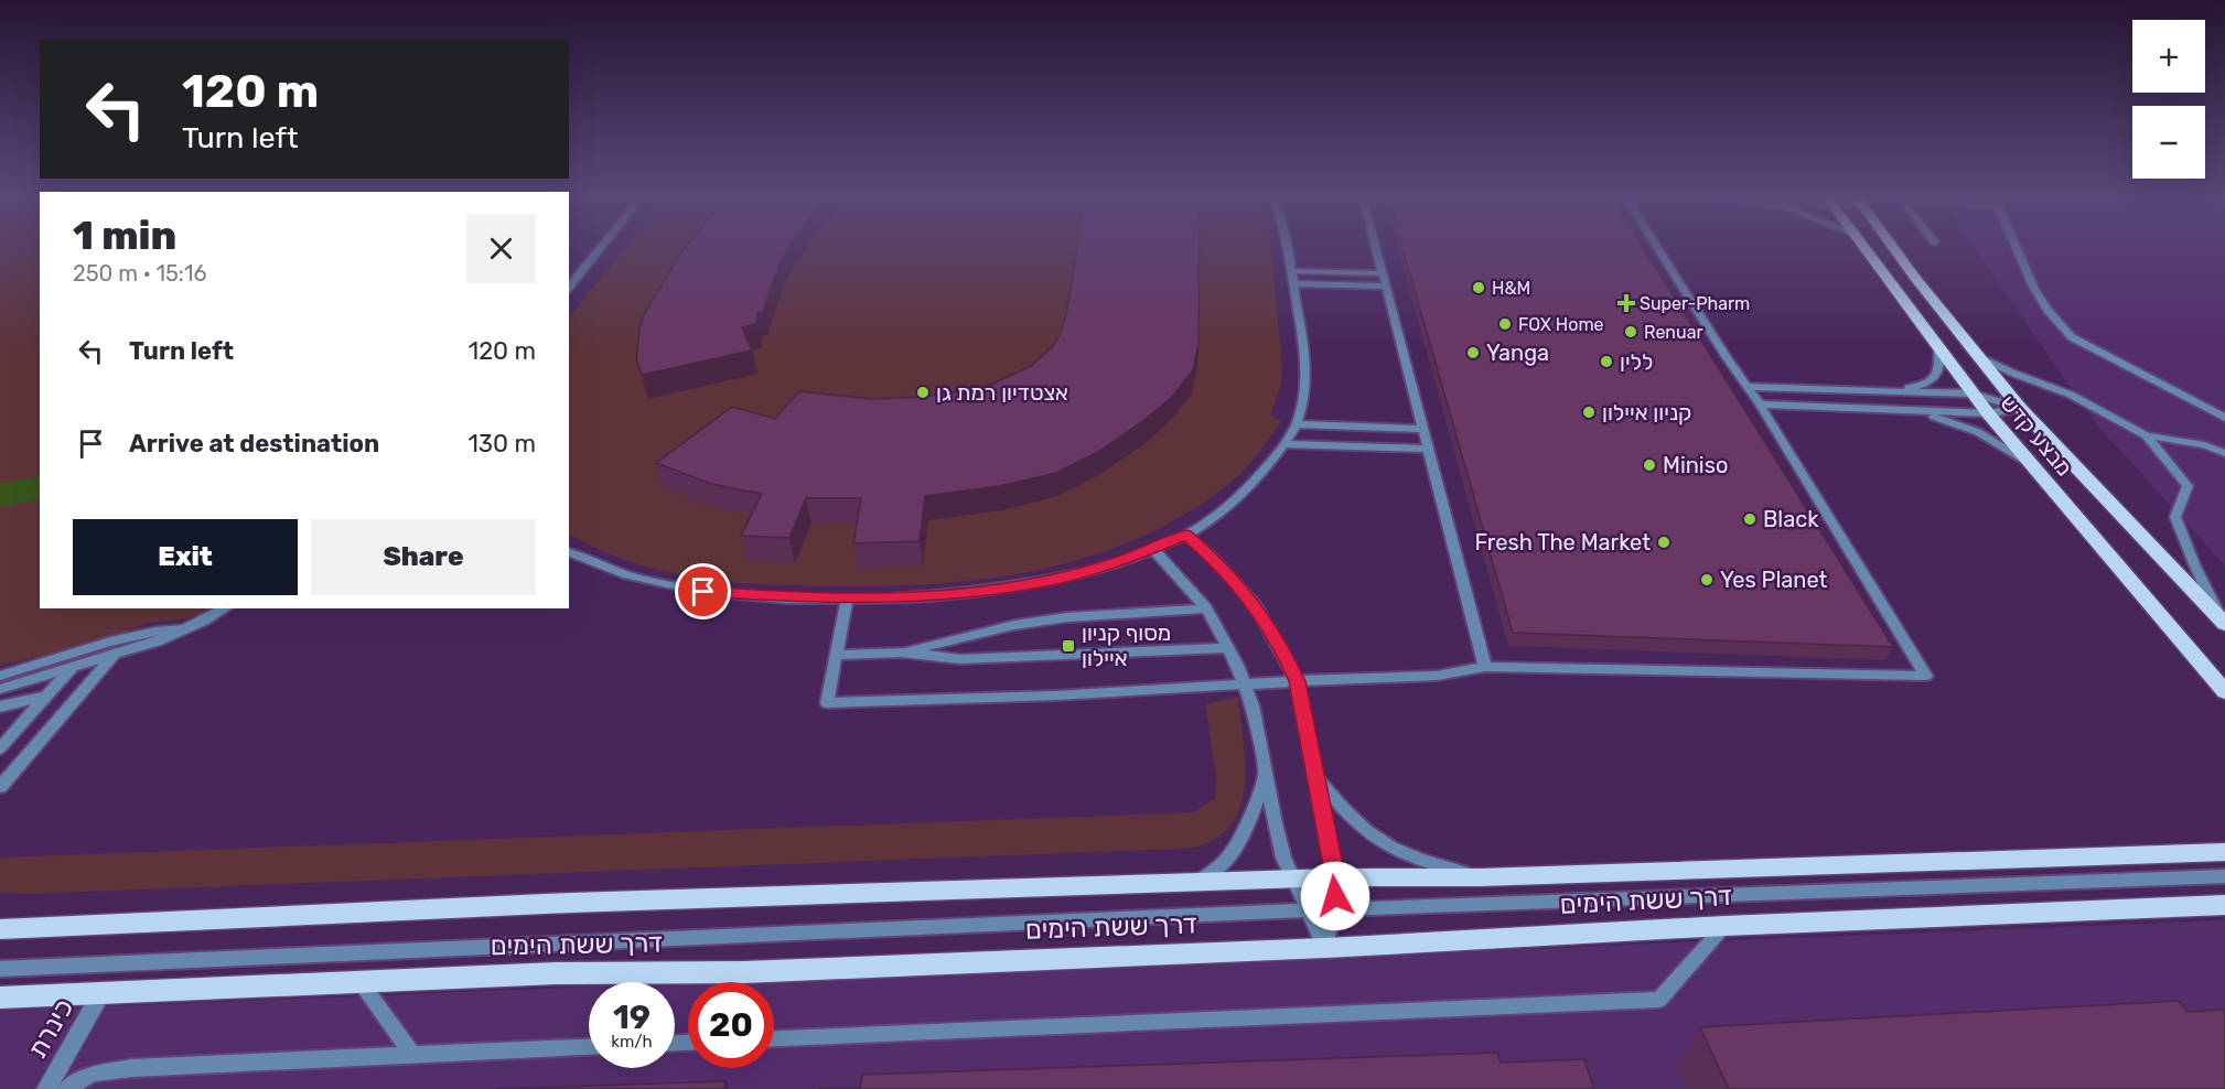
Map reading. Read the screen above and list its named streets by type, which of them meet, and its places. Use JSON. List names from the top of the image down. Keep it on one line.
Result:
{"streets":{"main road":["מבצע קדש","דרך ששת הימים"],"street":["כינרת"]},"crossings":[["דרך ששת הימים","כינרת"]],"places":{"other":["H&M","FOX Home","Renuar","Yanga","ללין","אצטדיון רמת גן","קניון איילון","Miniso","Black","Fresh The Market","Yes Planet"],"health":["Super-Pharm"],"transit":["מסוף קניון איילון"]},"page":{"map_buttons":["+","−"],"turn":["120 m","Turn left"],"heading":["1 min","250 m · 15:16"],"list":[{"name":"Turn left","value":"120 m"},{"name":"Arrive at destination","value":"130 m"}],"buttons":["Exit","Share"],"speed":"19 km/h","limit":"20"}}
